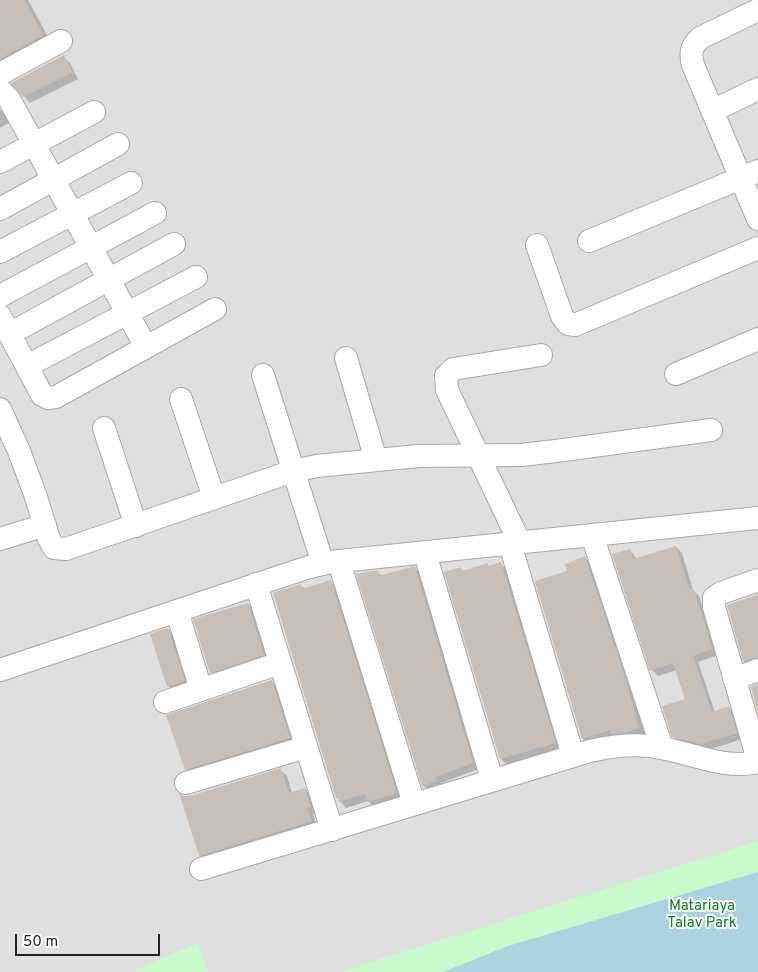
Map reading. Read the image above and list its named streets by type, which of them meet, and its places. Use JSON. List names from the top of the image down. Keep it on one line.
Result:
{"parks":["Matariaya Talav Park"],"scale_bar":"50 m"}
